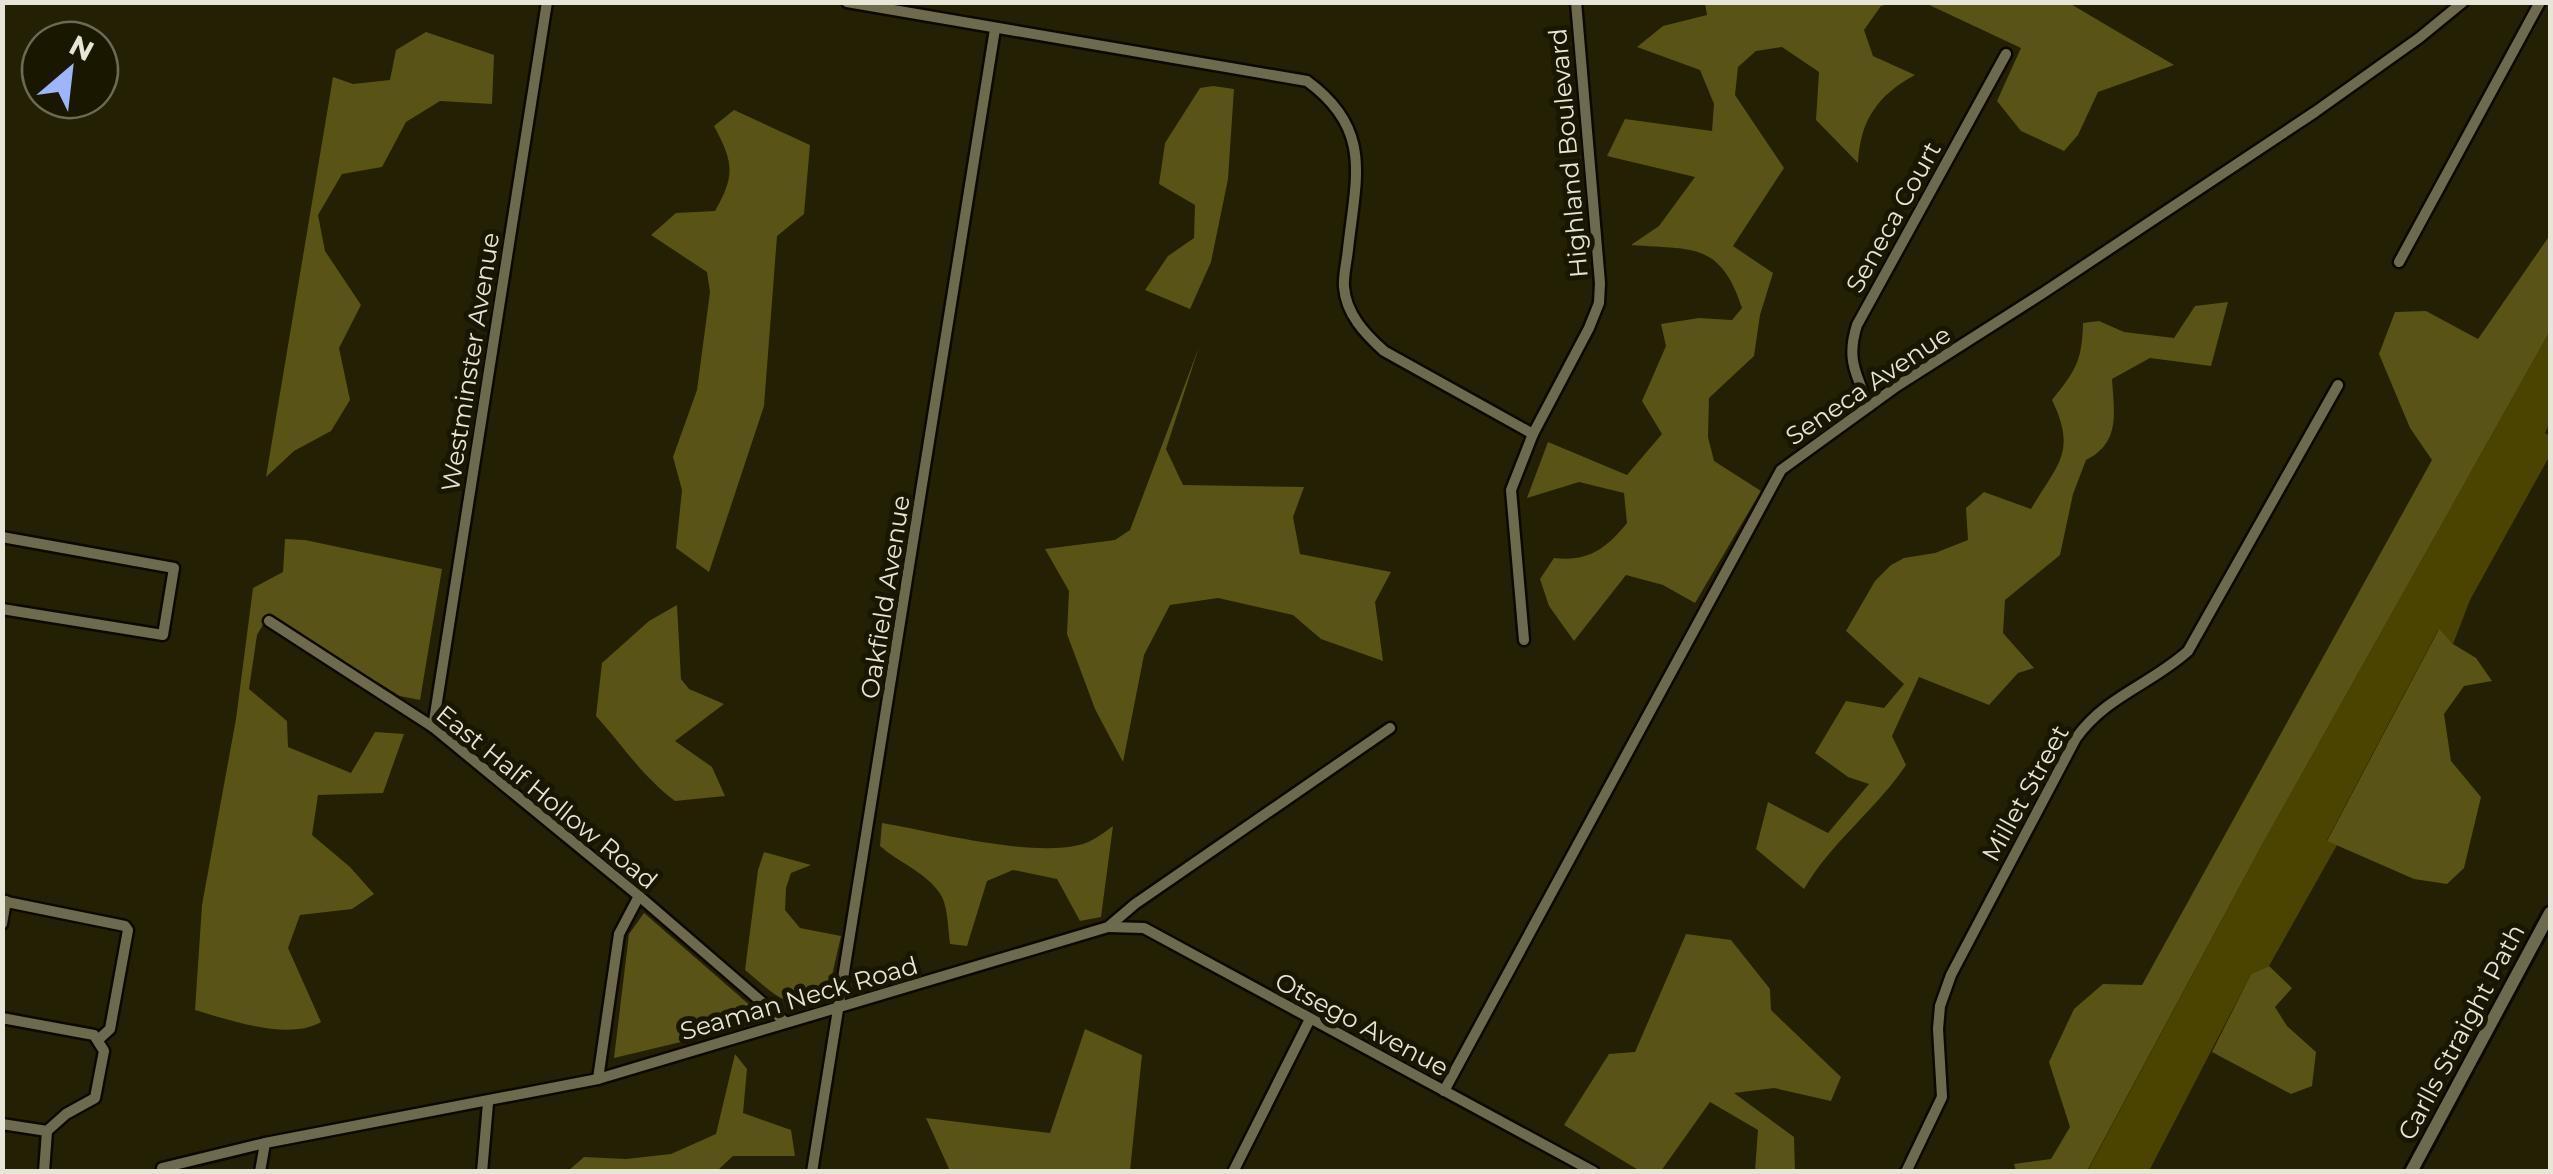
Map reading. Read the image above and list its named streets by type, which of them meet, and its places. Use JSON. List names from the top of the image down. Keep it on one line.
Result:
{"streets":{"street":["Highland Boulevard","Seneca Court","Westminster Avenue","Seneca Avenue","Oakfield Avenue","Millet Street","East Half Hollow Road","Seaman Neck Road","Otsego Avenue","Carlls Straight Path"]},"crossings":[["Seneca Court","Seneca Avenue"],["Westminster Avenue","East Half Hollow Road"],["Seneca Avenue","Otsego Avenue"],["Oakfield Avenue","Seaman Neck Road"],["East Half Hollow Road","Seaman Neck Road"],["Seaman Neck Road","Otsego Avenue"]],"north":"top right"}
